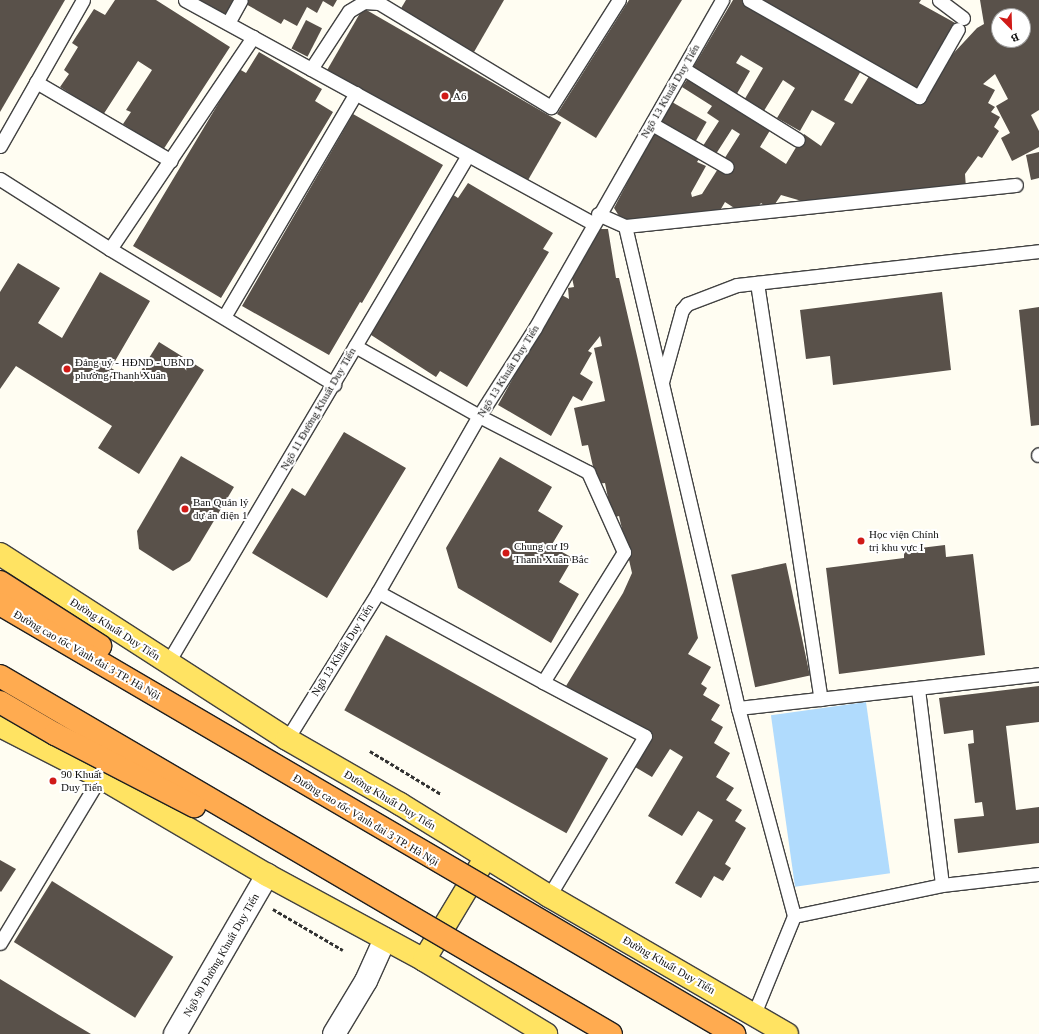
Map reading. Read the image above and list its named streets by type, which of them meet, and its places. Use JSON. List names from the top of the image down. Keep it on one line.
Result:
{"streets":{"highway":["Đường cao tốc Vành đai 3 TP. Hà Nội"],"main road":["Đường Khuất Duy Tiến"],"street":["Ngõ 90 Đường Khuất Duy Tiến"],"lane":["Ngõ 13 Khuất Duy Tiến","Ngõ 11 Đường Khuất Duy Tiến"]},"crossings":[["Ngõ 13 Khuất Duy Tiến","Đường Khuất Duy Tiến"],["Ngõ 11 Đường Khuất Duy Tiến","Đường Khuất Duy Tiến"]],"places":["A6","Đảng uỷ - HĐND - UBND phường Thanh Xuân","Ban Quản lý dự án điện 1","Học viện Chính trị khu vực I","Chung cư I9 Thanh Xuân Bắc","90 Khuất Duy Tiến"],"north":"bottom right"}
